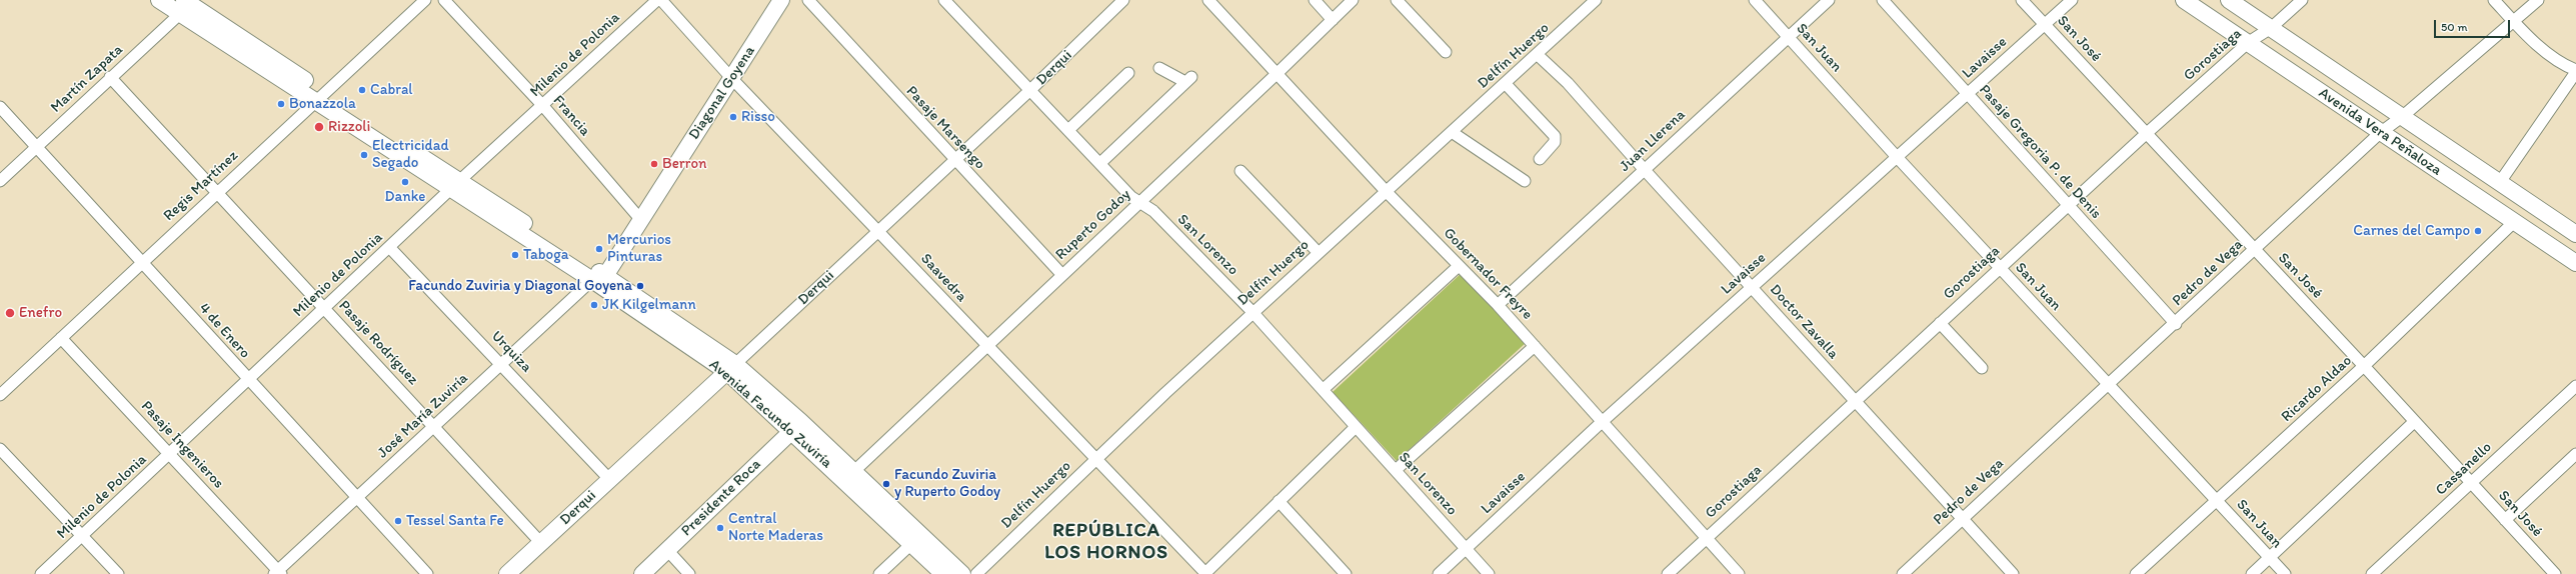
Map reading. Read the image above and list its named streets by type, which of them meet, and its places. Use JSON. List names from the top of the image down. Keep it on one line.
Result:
{"streets":{"main road":["Derqui","Diagonal Goyena","Avenida Vera Peñaloza","Avenida Facundo Zuviría","Presidente Roca"],"street":["San José","San Juan","Milenio de Polonia","Gorostiaga","Delfín Huergo","Lavaisse","Martín Zapata","Francia","Pasaje Marsengo","Juan Llerena","Pasaje Gregoria P. de Denis","Regis Martínez","Ruperto Godoy","San Lorenzo","Pedro de Vega","Gobernador Freyre","Saavedra","Doctor Zavalla","4 de Enero","Pasaje Rodríguez","Urquiza","Ricardo Aldao","José María Zuviría","Pasaje Ingenieros","Cassanello"]},"crossings":[["San José","Gorostiaga"],["San José","Lavaisse"],["San José","Pedro de Vega"],["San José","Ricardo Aldao"],["San José","Cassanello"],["San Juan","Gorostiaga"],["San Juan","Lavaisse"],["San Juan","Juan Llerena"],["San Juan","Pedro de Vega"],["San Juan","Ricardo Aldao"],["Milenio de Polonia","Francia"],["Milenio de Polonia","4 de Enero"],["Milenio de Polonia","Pasaje Rodríguez"],["Milenio de Polonia","Urquiza"],["Milenio de Polonia","Avenida Facundo Zuviría"],["Milenio de Polonia","Pasaje Ingenieros"],["Gorostiaga","Avenida Vera Peñaloza"],["Gorostiaga","Pasaje Gregoria P. de Denis"],["Gorostiaga","Gobernador Freyre"],["Gorostiaga","Doctor Zavalla"],["Delfín Huergo","San Lorenzo"],["Delfín Huergo","Gobernador Freyre"],["Delfín Huergo","Saavedra"],["Delfín Huergo","Doctor Zavalla"],["Lavaisse","Pasaje Gregoria P. de Denis"],["Lavaisse","San Lorenzo"],["Lavaisse","Gobernador Freyre"],["Lavaisse","Doctor Zavalla"],["Derqui","Pasaje Marsengo"],["Derqui","San Lorenzo"],["Derqui","Saavedra"],["Derqui","Pasaje Rodríguez"],["Derqui","Urquiza"],["Derqui","Avenida Facundo Zuviría"],["Martín Zapata","4 de Enero"],["Martín Zapata","Pasaje Rodríguez"],["Martín Zapata","Avenida Facundo Zuviría"],["Diagonal Goyena","Francia"],["Diagonal Goyena","Saavedra"],["Diagonal Goyena","Avenida Facundo Zuviría"],["Diagonal Goyena","José María Zuviría"],["Pasaje Marsengo","Ruperto Godoy"],["Avenida Vera Peñaloza","Pedro de Vega"],["Avenida Vera Peñaloza","Ricardo Aldao"],["Juan Llerena","Gobernador Freyre"],["Juan Llerena","Doctor Zavalla"],["Pasaje Gregoria P. de Denis","Pedro de Vega"],["Regis Martínez","4 de Enero"],["Regis Martínez","Pasaje Rodríguez"],["Regis Martínez","Avenida Facundo Zuviría"],["Regis Martínez","Pasaje Ingenieros"],["Ruperto Godoy","San Lorenzo"],["Ruperto Godoy","Gobernador Freyre"],["Ruperto Godoy","Saavedra"],["Ruperto Godoy","Avenida Facundo Zuviría"],["Pedro de Vega","Doctor Zavalla"],["4 de Enero","José María Zuviría"],["Pasaje Rodríguez","José María Zuviría"],["Urquiza","José María Zuviría"],["Avenida Facundo Zuviría","José María Zuviría"],["Avenida Facundo Zuviría","Presidente Roca"],["José María Zuviría","Pasaje Ingenieros"]],"districts":["REPÚBLICA LOS HORNOS"],"places":["Cabral","Bonazzola","Risso","Rizzoli","Electricidad Segado","Berron","Danke","Carnes del Campo","Mercurios Pinturas","Taboga","Facundo Zuviria y Diagonal Goyena","JK Kilgelmann","Enefro","Facundo Zuviria y Ruperto Godoy","Tessel Santa Fe","Central Norte Maderas"],"scale_bar":"50 m"}
